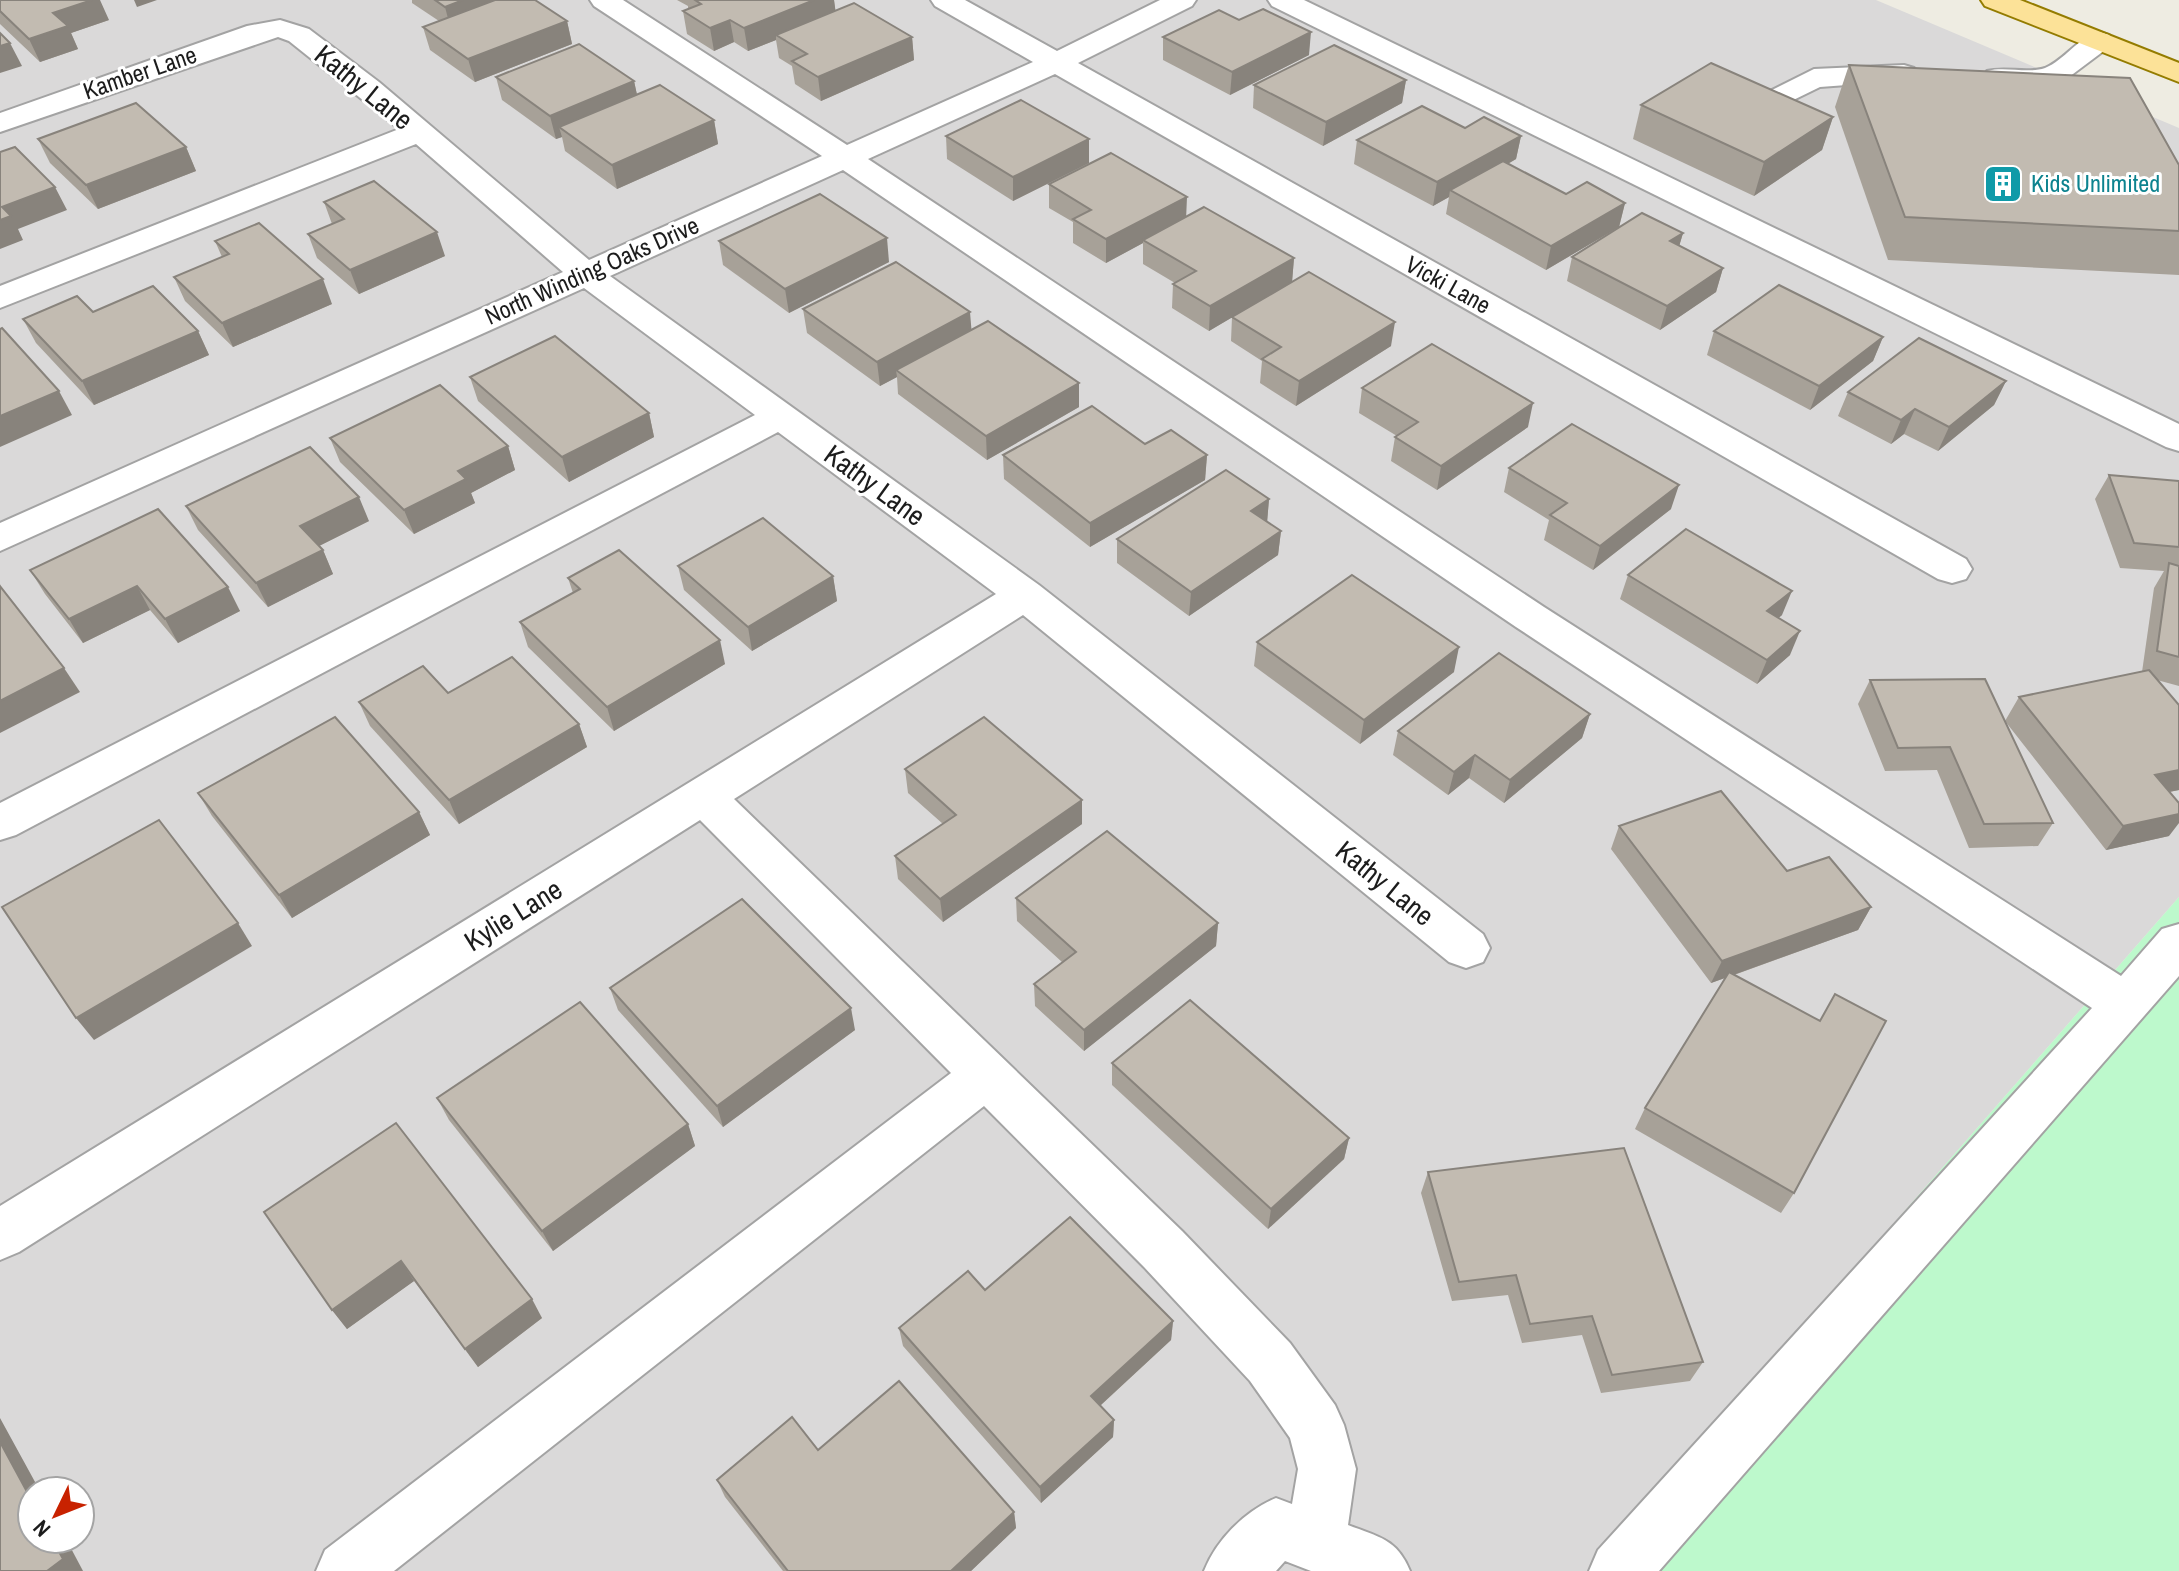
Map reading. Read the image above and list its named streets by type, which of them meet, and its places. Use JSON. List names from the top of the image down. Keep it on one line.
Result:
{"streets":{"street":["Kamber Lane","Kathy Lane","North Winding Oaks Drive","Vicki Lane","Kylie Lane"]},"crossings":[["Kamber Lane","Kathy Lane"],["Kathy Lane","North Winding Oaks Drive"],["Kathy Lane","Kylie Lane"],["North Winding Oaks Drive","Vicki Lane"]],"places":{"building":["Kids Unlimited"]},"north":"bottom left"}
